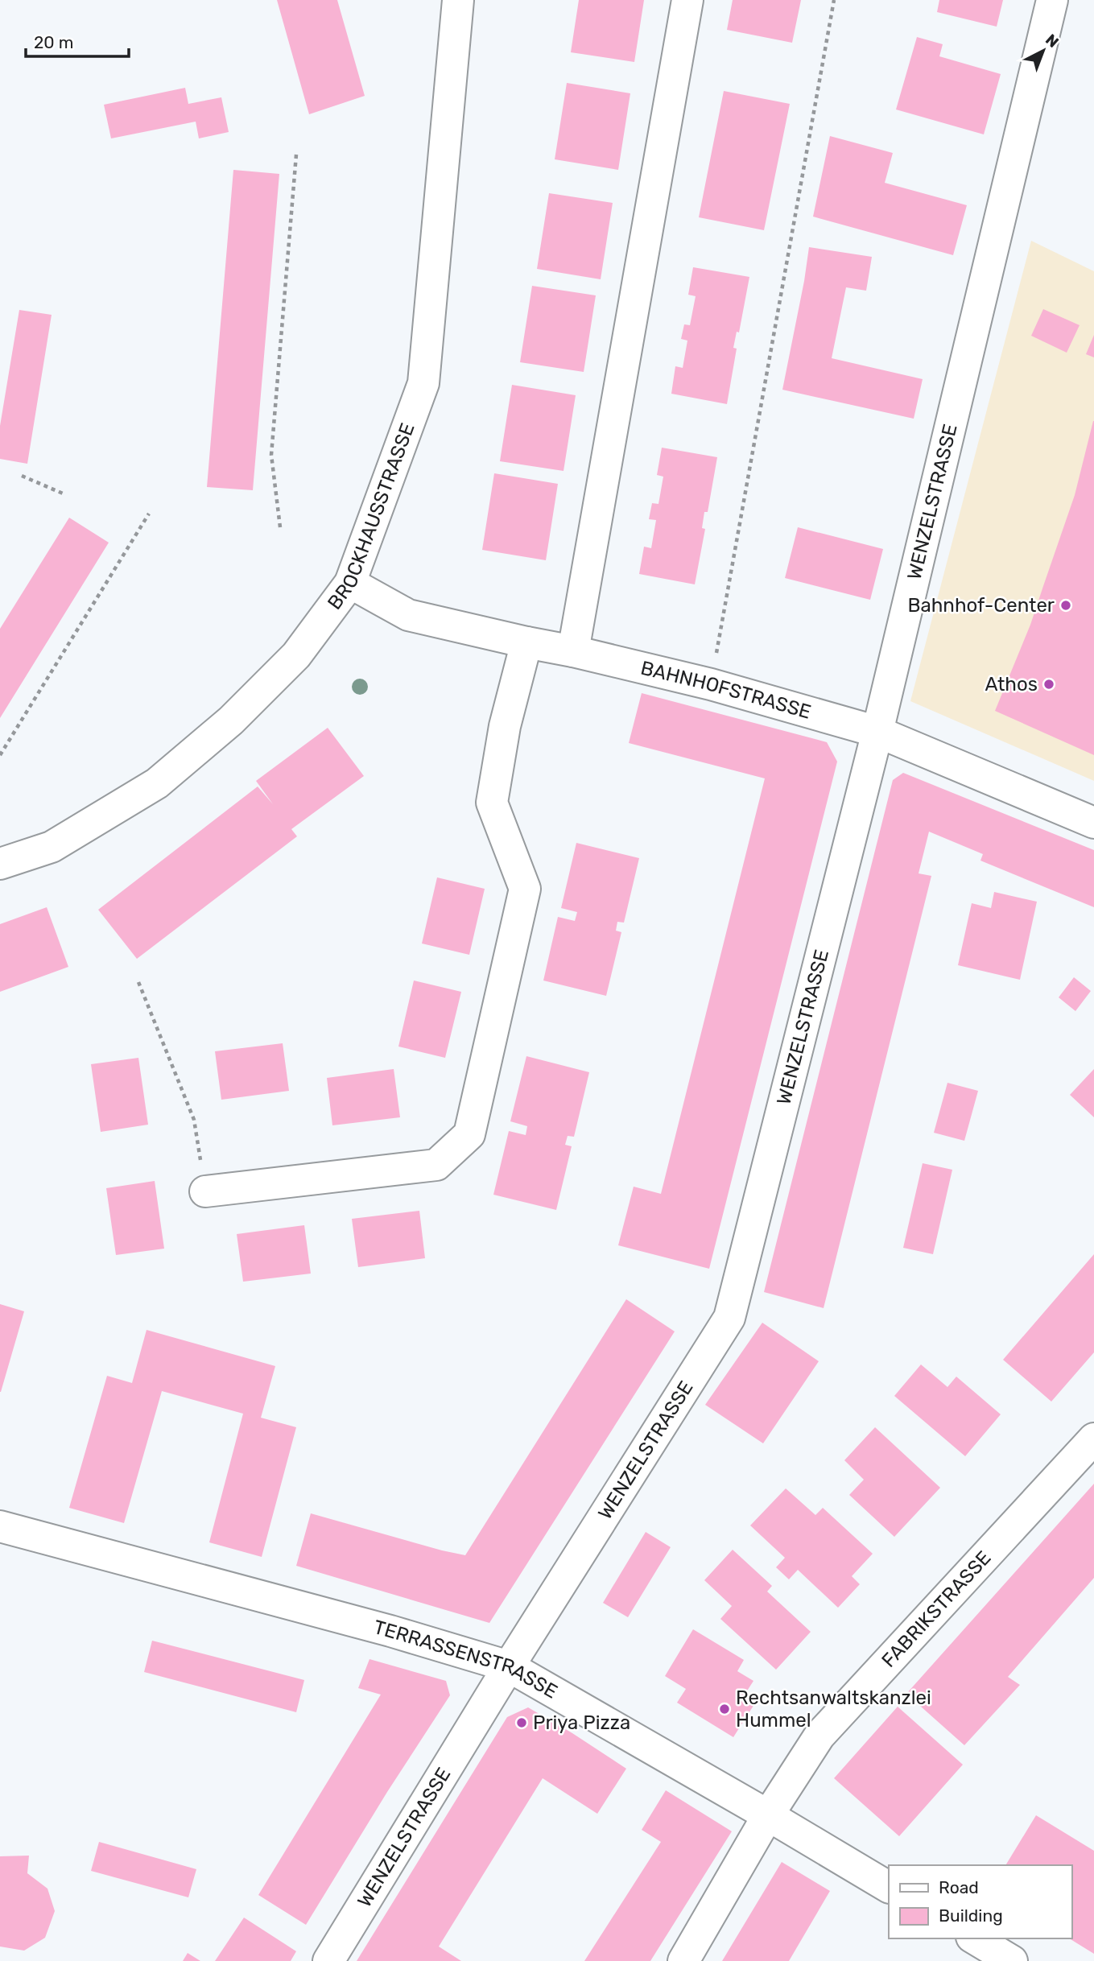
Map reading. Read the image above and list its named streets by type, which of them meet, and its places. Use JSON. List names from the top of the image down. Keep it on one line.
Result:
{"streets":{"street":["WENZELSTRASSE","BROCKHAUSSTRASSE","BAHNHOFSTRASSE","FABRIKSTRASSE","TERRASSENSTRASSE"]},"crossings":[["WENZELSTRASSE","BAHNHOFSTRASSE"],["WENZELSTRASSE","TERRASSENSTRASSE"],["BROCKHAUSSTRASSE","BAHNHOFSTRASSE"],["FABRIKSTRASSE","TERRASSENSTRASSE"]],"places":["Bahnhof-Center","Athos","Rechtsanwaltskanzlei Hummel","Priya Pizza"],"legend":["Road","Building"],"scale_bar":"20 m","north":"top right"}
